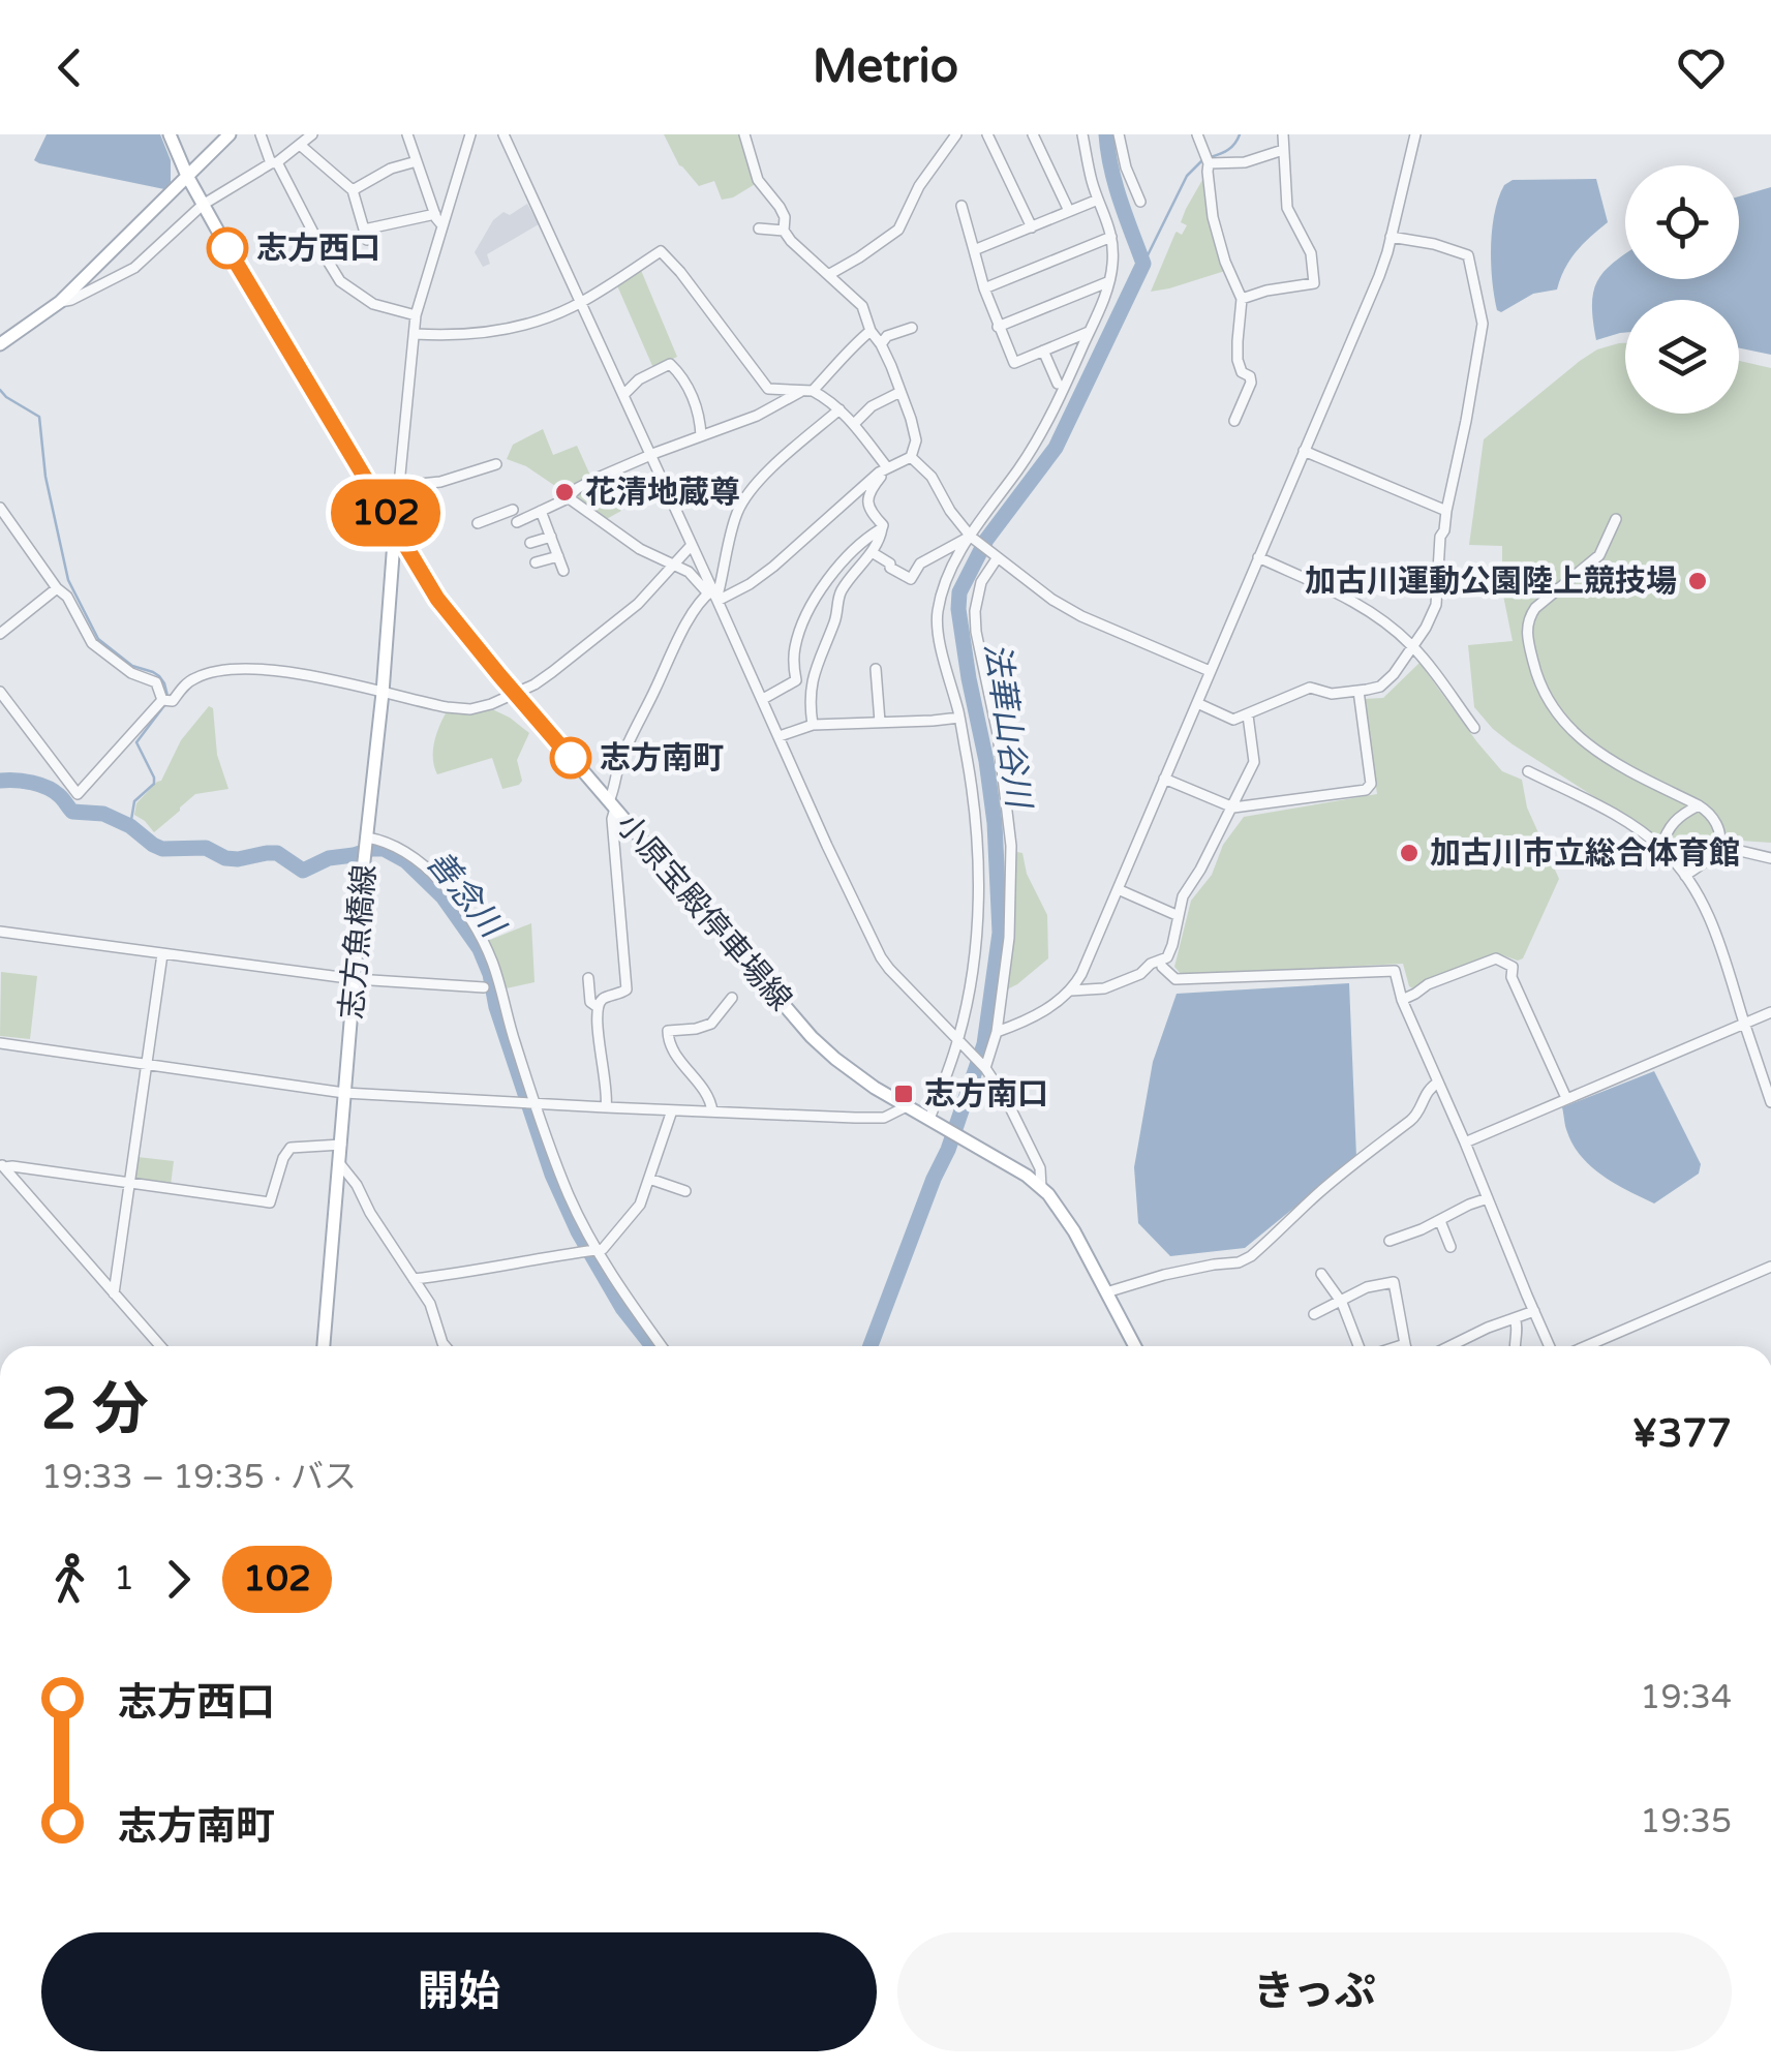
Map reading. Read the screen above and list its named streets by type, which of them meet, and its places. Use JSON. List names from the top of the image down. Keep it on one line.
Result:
{"streets":{"main road":["小原宝殿停車場線","志方魚橋線"]},"crossings":[["小原宝殿停車場線","志方魚橋線"]],"water":["法華山谷川","善念川"],"places":{"other":["志方西口","花清地蔵尊","加古川運動公園陸上競技場","志方南町","加古川市立総合体育館"],"transit":["志方南口"]},"lines":["bus line 102"],"page":{"header":"Metrio","on_map":"102","heading":["2 分","19:33 – 19:35 · バス","¥377"],"legs":["1","102"],"list":[{"name":"志方西口","value":"19:34"},{"name":"志方南町","value":"19:35"}],"buttons":["開始","きっぷ"]}}
